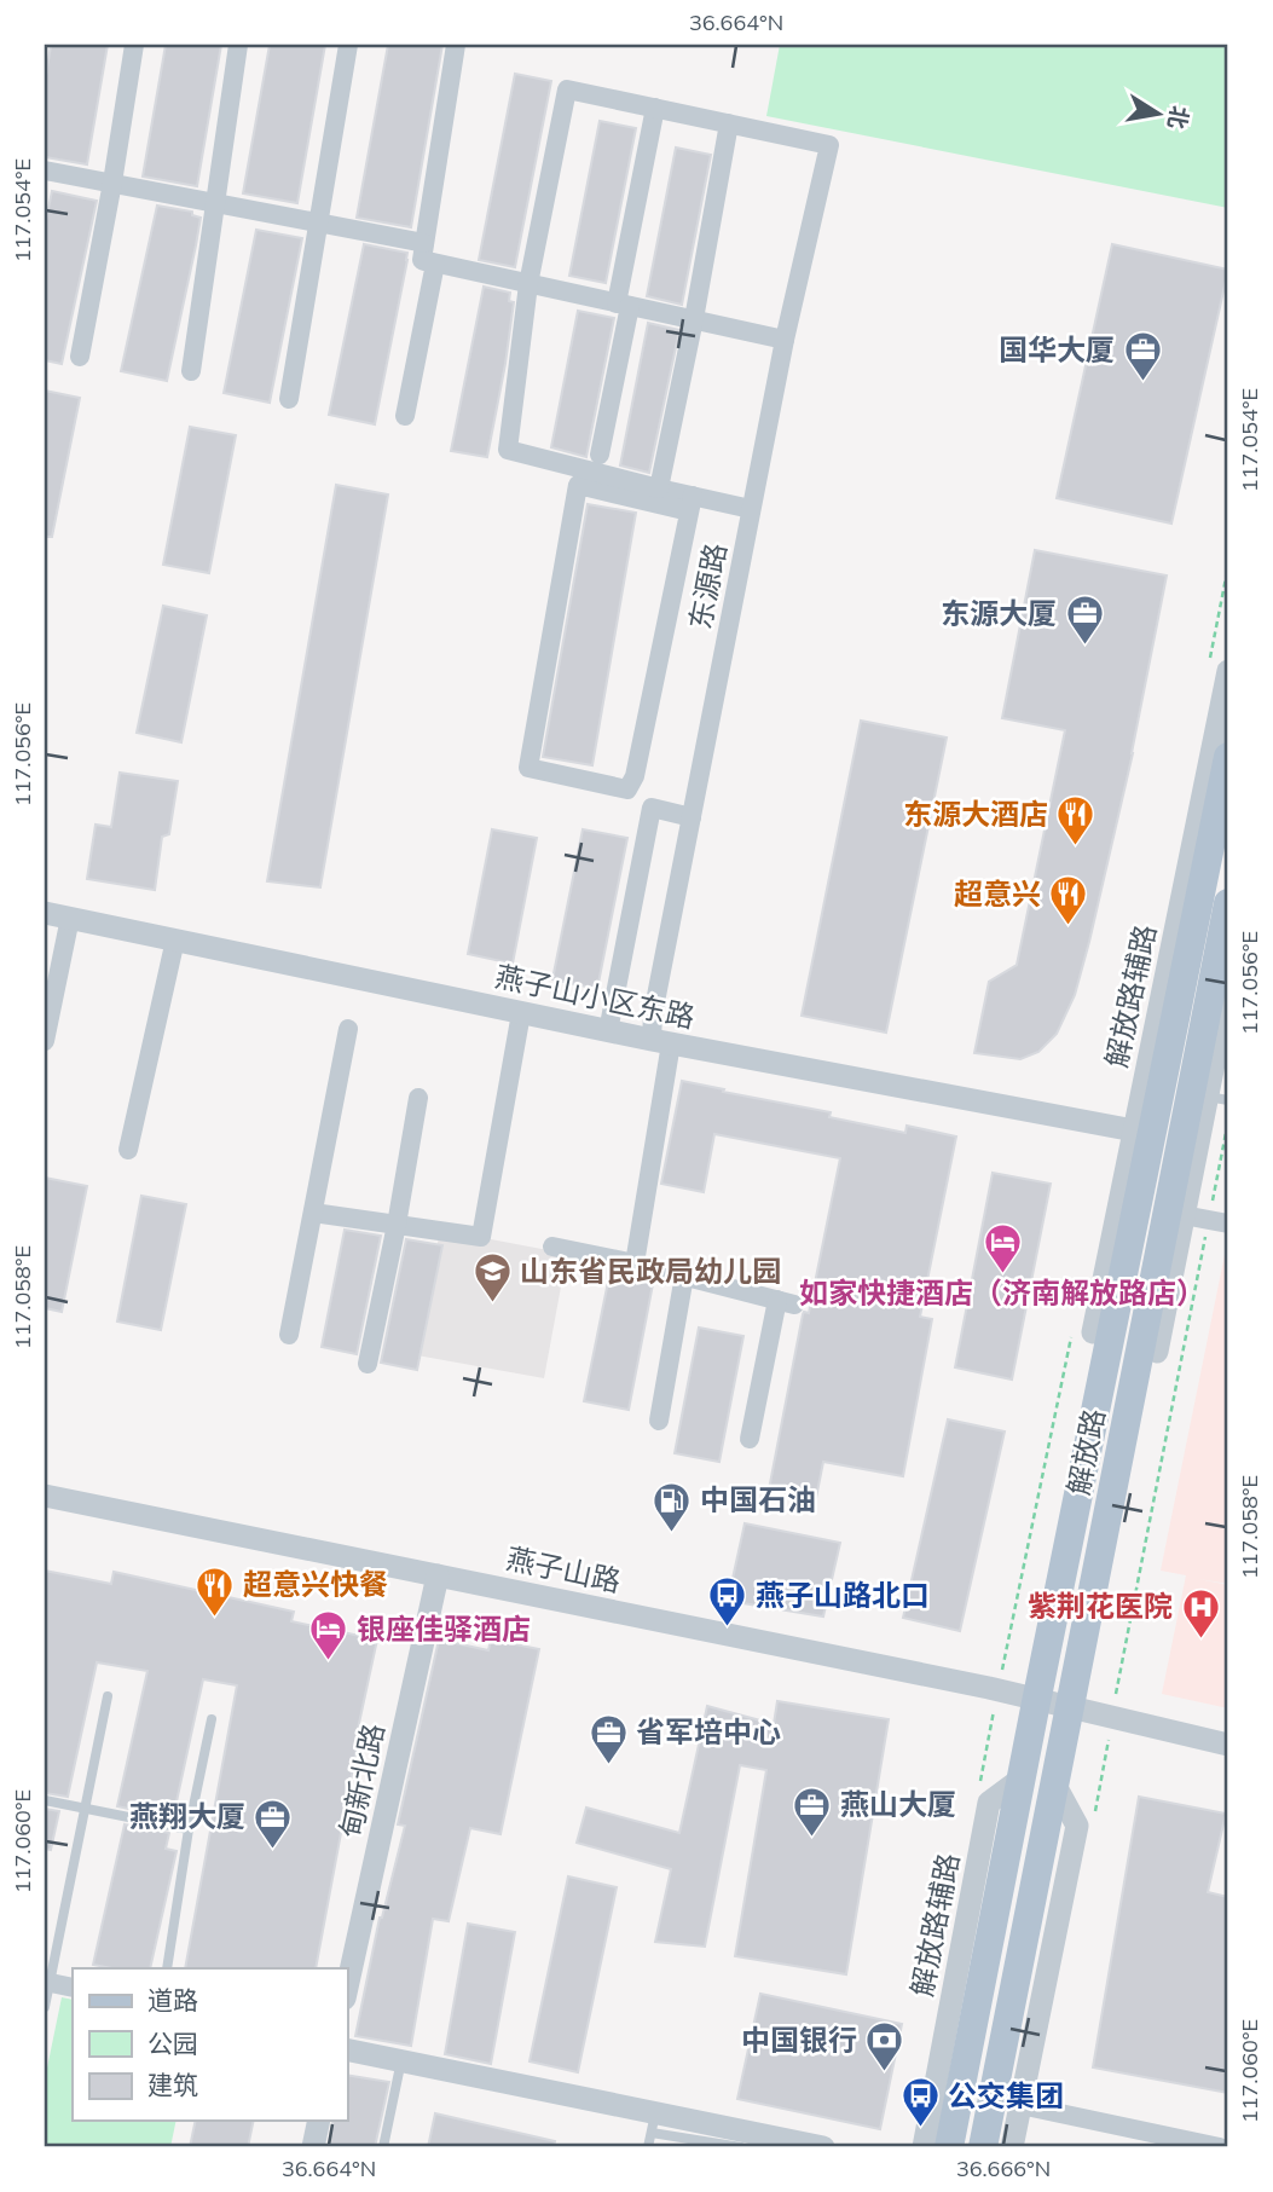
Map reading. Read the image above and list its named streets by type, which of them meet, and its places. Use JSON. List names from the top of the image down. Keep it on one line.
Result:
{"streets":{"main road":["解放路"],"street":["东源路","解放路辅路","燕子山小区东路","燕子山路","甸新北路"]},"crossings":[["东源路","燕子山小区东路"],["解放路辅路","燕子山小区东路"],["解放路辅路","解放路"],["解放路","燕子山路"],["燕子山路","甸新北路"]],"places":{"office":["国华大厦","东源大厦","省军培中心","燕山大厦","燕翔大厦"],"restaurant":["东源大酒店","超意兴","超意兴快餐"],"hotel":["如家快捷酒店（济南解放路店）","银座佳驿酒店"],"school or university":["山东省民政局幼儿园"],"fuel station":["中国石油"],"bus stop":["燕子山路北口","公交集团"],"hospital":["紫荆花医院"],"bank":["中国银行"]},"legend":["道路","公园","建筑"],"north":"right","coordinates":["36.664°N","117.054°E","117.056°E","117.058°E","117.060°E","36.666°N"]}
